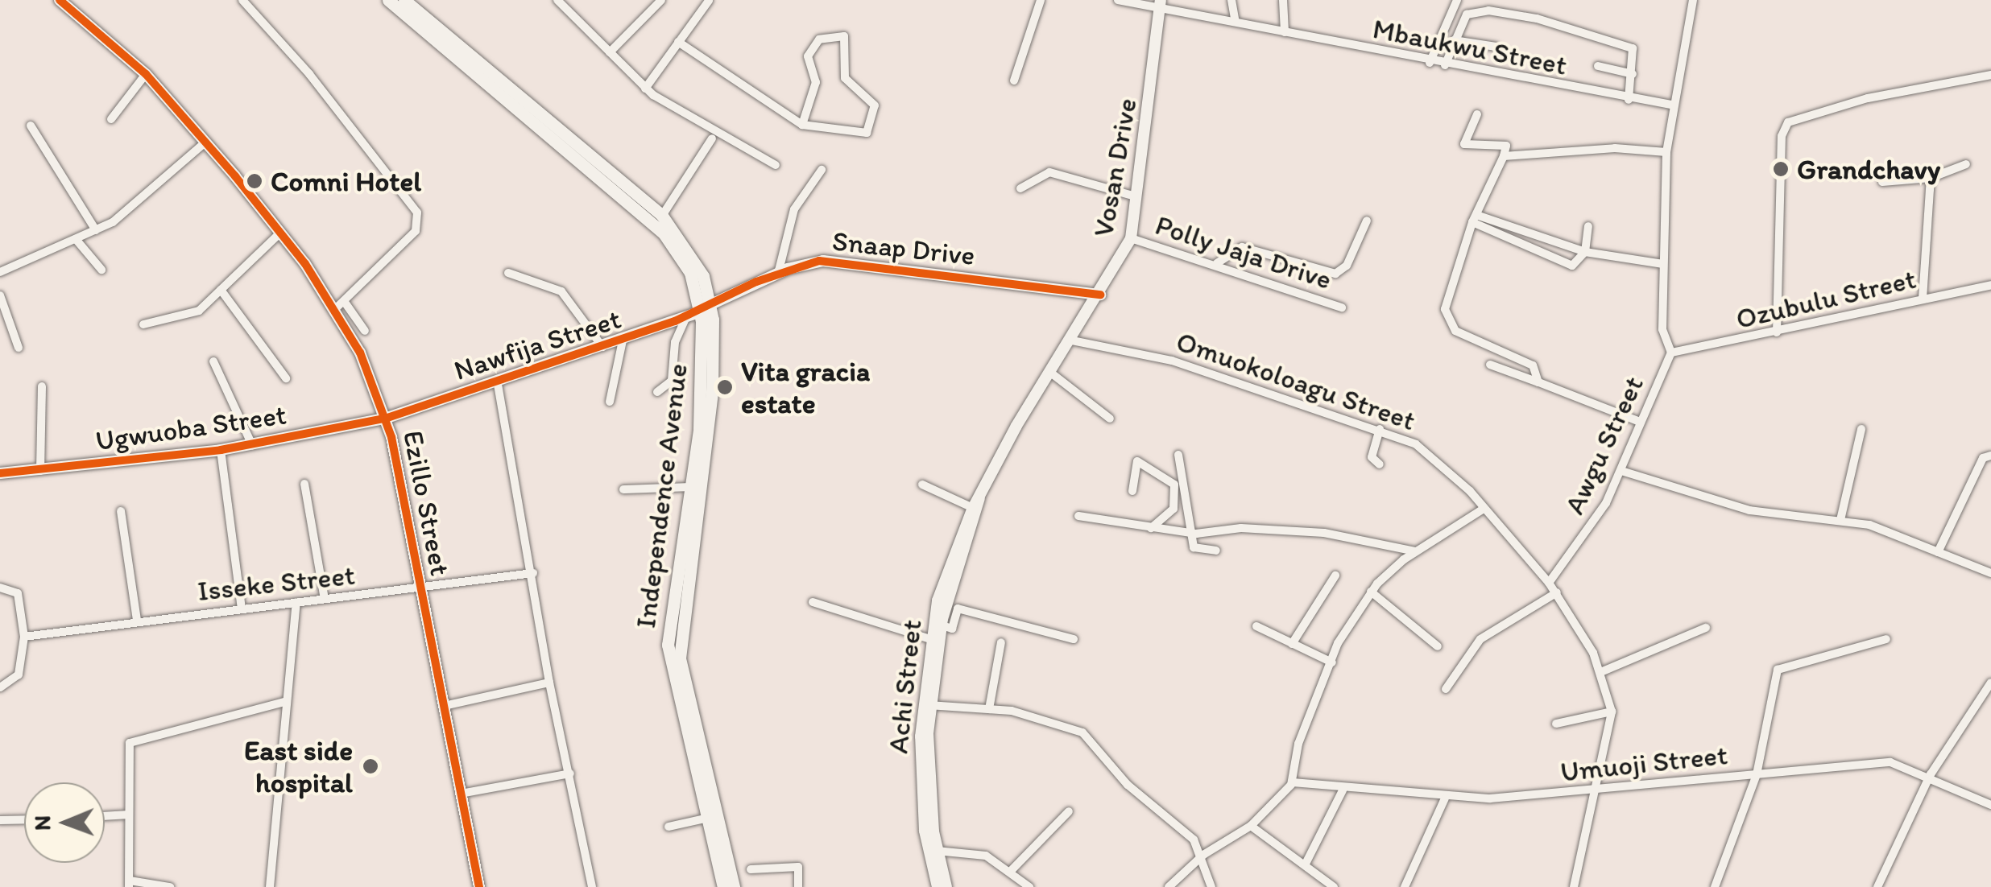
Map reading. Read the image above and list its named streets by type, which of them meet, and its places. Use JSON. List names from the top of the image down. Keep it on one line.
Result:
{"streets":{"main road":["Independence Avenue"],"street":["Mbaukwu Street","Vosan Drive","Snaap Drive","Polly Jaja Drive","Ozubulu Street","Nawfija Street","Omuokoloagu Street","Ugwuoba Street","Awgu Street","Ezillo Street","Isseke Street","Achi Street","Umuoji Street"]},"crossings":[["Mbaukwu Street","Vosan Drive"],["Vosan Drive","Snaap Drive"],["Vosan Drive","Polly Jaja Drive"],["Vosan Drive","Omuokoloagu Street"],["Vosan Drive","Achi Street"],["Snaap Drive","Nawfija Street"],["Snaap Drive","Independence Avenue"],["Ozubulu Street","Awgu Street"],["Nawfija Street","Ugwuoba Street"],["Nawfija Street","Independence Avenue"],["Nawfija Street","Ezillo Street"],["Omuokoloagu Street","Awgu Street"],["Ugwuoba Street","Ezillo Street"],["Ezillo Street","Isseke Street"]],"places":["Grandchavy","Comni Hotel","Vita gracia estate","East side hospital"],"north":"left"}
